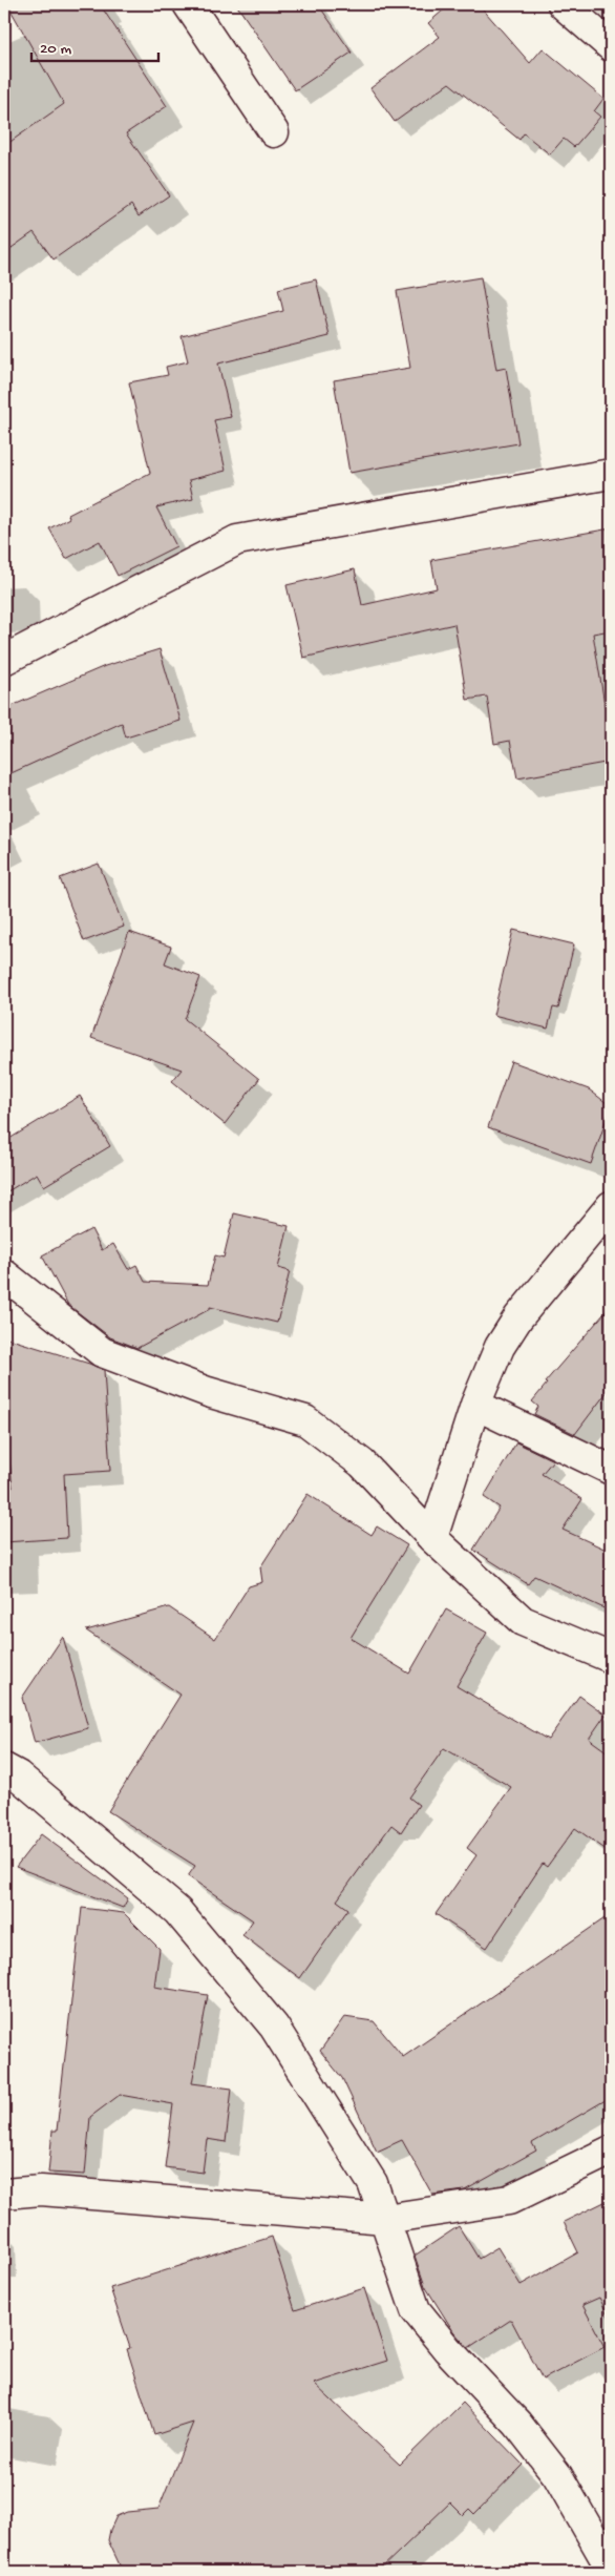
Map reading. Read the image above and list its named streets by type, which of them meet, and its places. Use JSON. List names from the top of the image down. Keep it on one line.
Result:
{"scale_bar":"20 m"}
